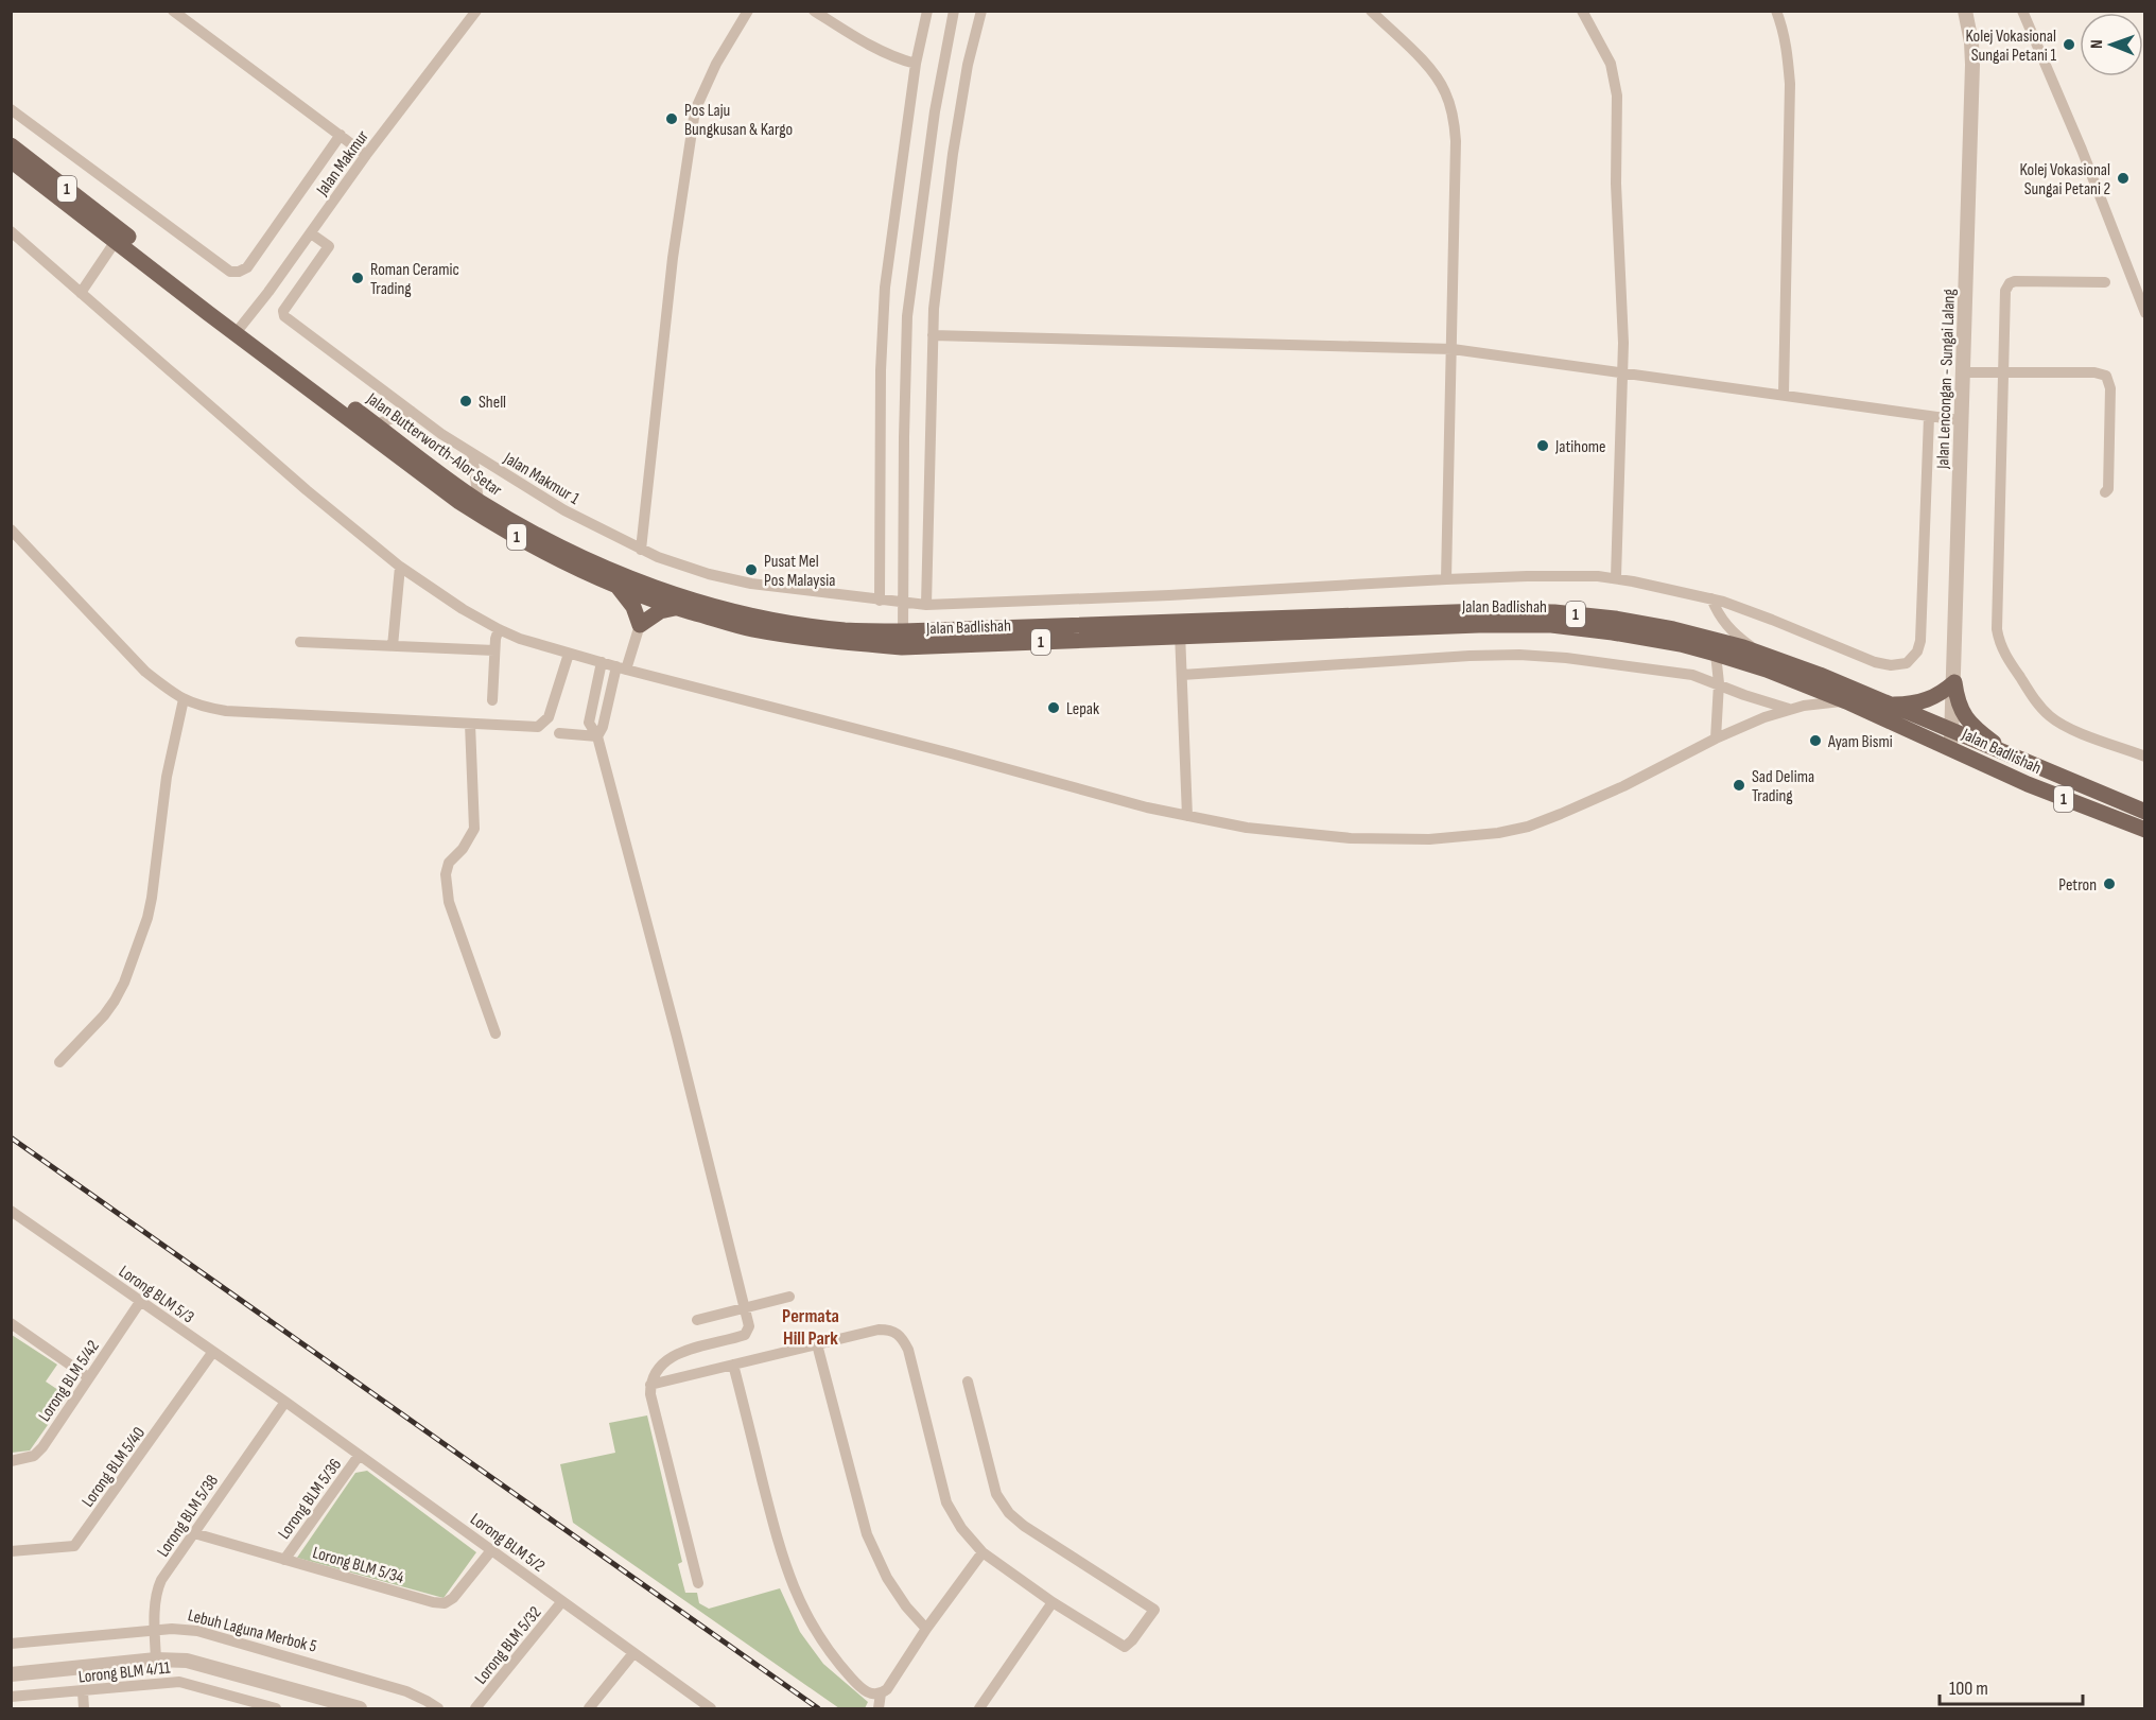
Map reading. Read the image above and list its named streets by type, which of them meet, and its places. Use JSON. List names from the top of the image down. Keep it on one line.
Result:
{"streets":{"main road":["1","Jalan Butterworth-Alor Setar","Jalan Badlishah"],"street":["Jalan Makmur","Jalan Lencongan - Sungai Lalang","Jalan Makmur 1","Lorong BLM 5/3","Lorong BLM 5/42","Lorong BLM 5/40","Lorong BLM 5/36","Lorong BLM 5/38","Lorong BLM 5/2","Lorong BLM 5/34","Lebuh Laguna Merbok 5","Lorong BLM 5/32","Lorong BLM 4/11"]},"crossings":[["Jalan Makmur","Jalan Butterworth-Alor Setar"],["Jalan Lencongan - Sungai Lalang","Jalan Badlishah"],["Jalan Butterworth-Alor Setar","Jalan Badlishah"],["Lorong BLM 5/3","Lorong BLM 5/42"],["Lorong BLM 5/3","Lorong BLM 5/40"],["Lorong BLM 5/3","Lorong BLM 5/38"],["Lorong BLM 5/3","Lorong BLM 5/2"],["Lorong BLM 5/36","Lorong BLM 5/2"],["Lorong BLM 5/36","Lorong BLM 5/34"],["Lorong BLM 5/38","Lorong BLM 5/2"],["Lorong BLM 5/38","Lorong BLM 5/34"],["Lorong BLM 5/38","Lebuh Laguna Merbok 5"],["Lorong BLM 5/2","Lorong BLM 5/34"],["Lorong BLM 5/2","Lorong BLM 5/32"]],"districts":["Permata Hill Park"],"places":["Kolej Vokasional Sungai Petani 1","Pos Laju Bungkusan & Kargo","Kolej Vokasional Sungai Petani 2","Roman Ceramic Trading","Shell","Jatihome","Pusat Mel Pos Malaysia","Lepak","Ayam Bismi","Sad Delima Trading","Petron"],"scale_bar":"100 m","north":"left"}
